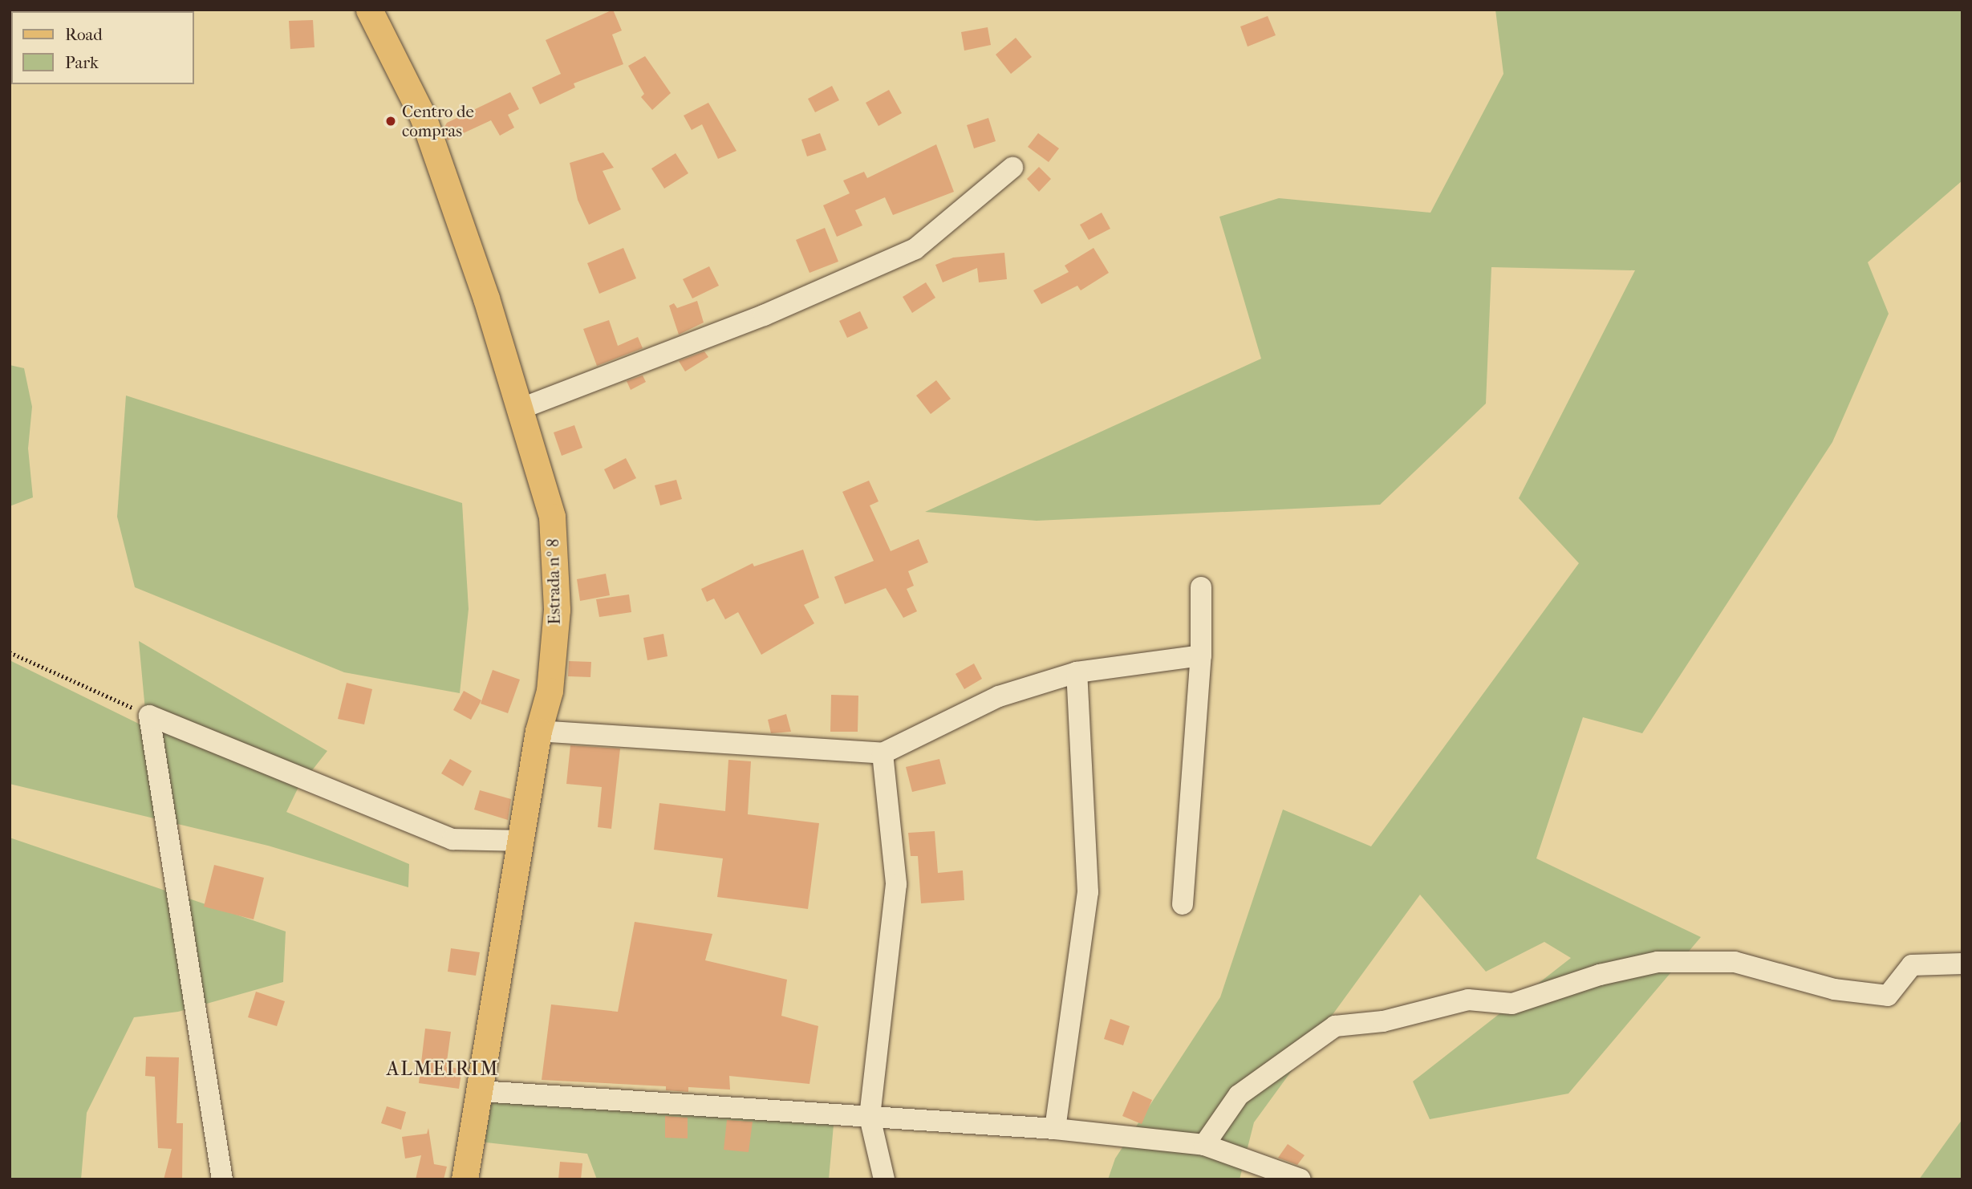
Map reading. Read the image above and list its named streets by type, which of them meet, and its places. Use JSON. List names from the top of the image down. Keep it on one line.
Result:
{"streets":{"main road":["Estrada nº 8"]},"districts":["ALMEIRIM"],"places":["Centro de compras"],"legend":["Road","Park"]}
